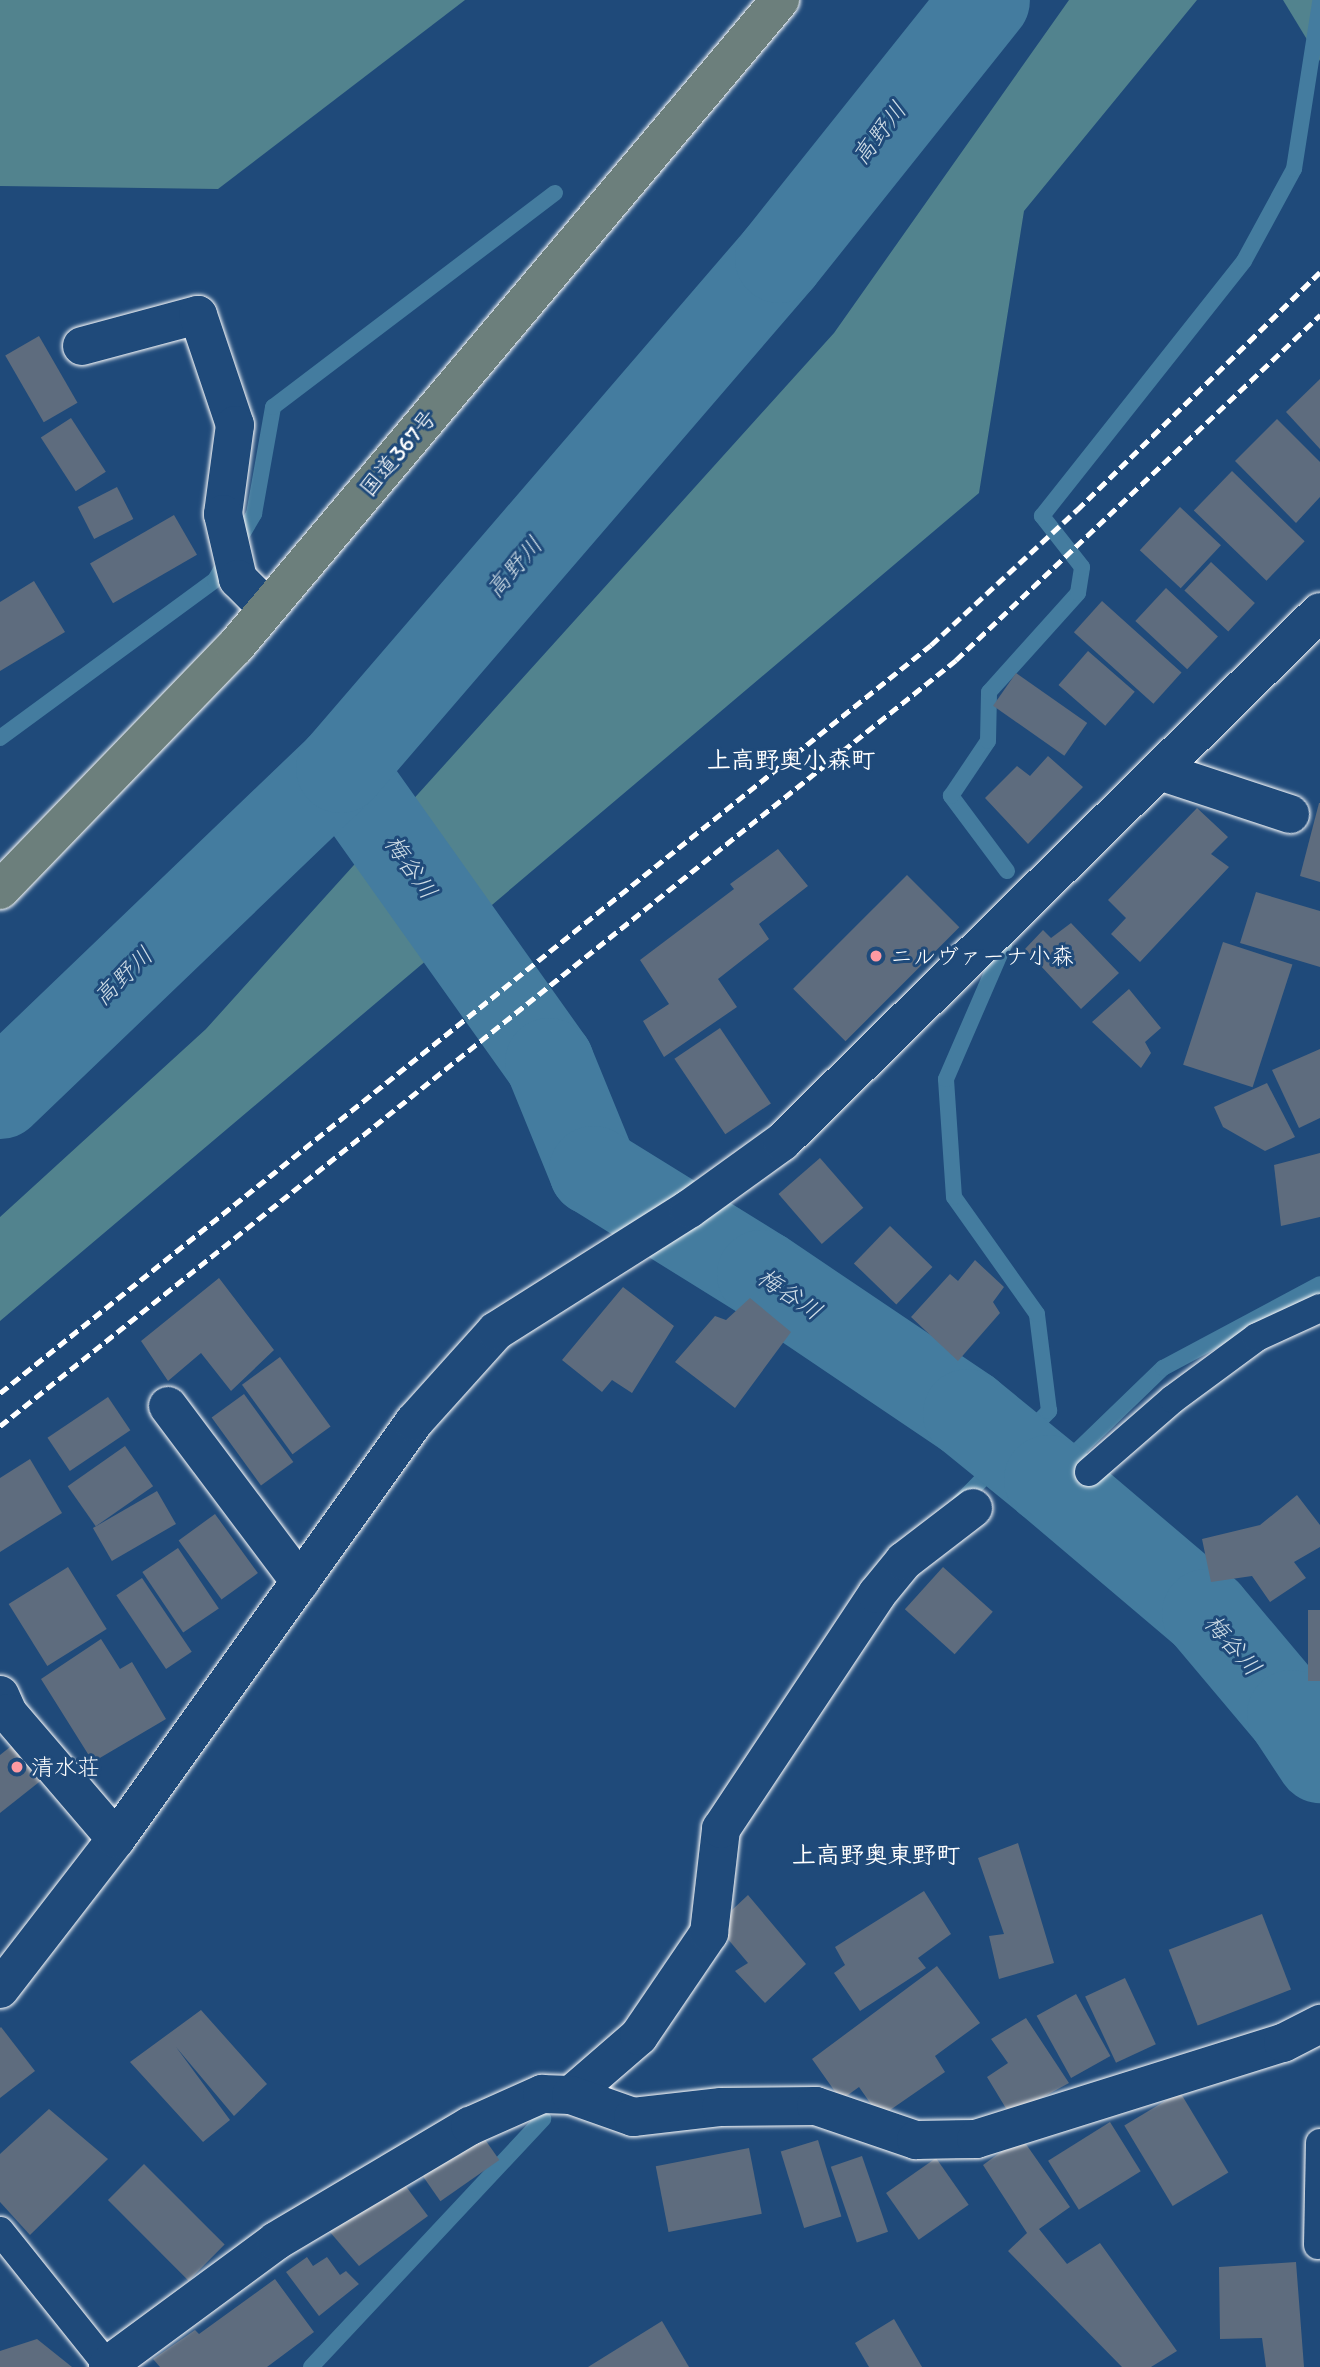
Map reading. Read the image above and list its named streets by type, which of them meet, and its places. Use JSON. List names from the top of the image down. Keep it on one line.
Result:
{"streets":{"highway":["国道367号"]},"districts":["上高野奥小森町","上高野奥東野町"],"water":["高野川","梅谷川"],"places":["ニルヴァーナ小森","清水荘"]}
